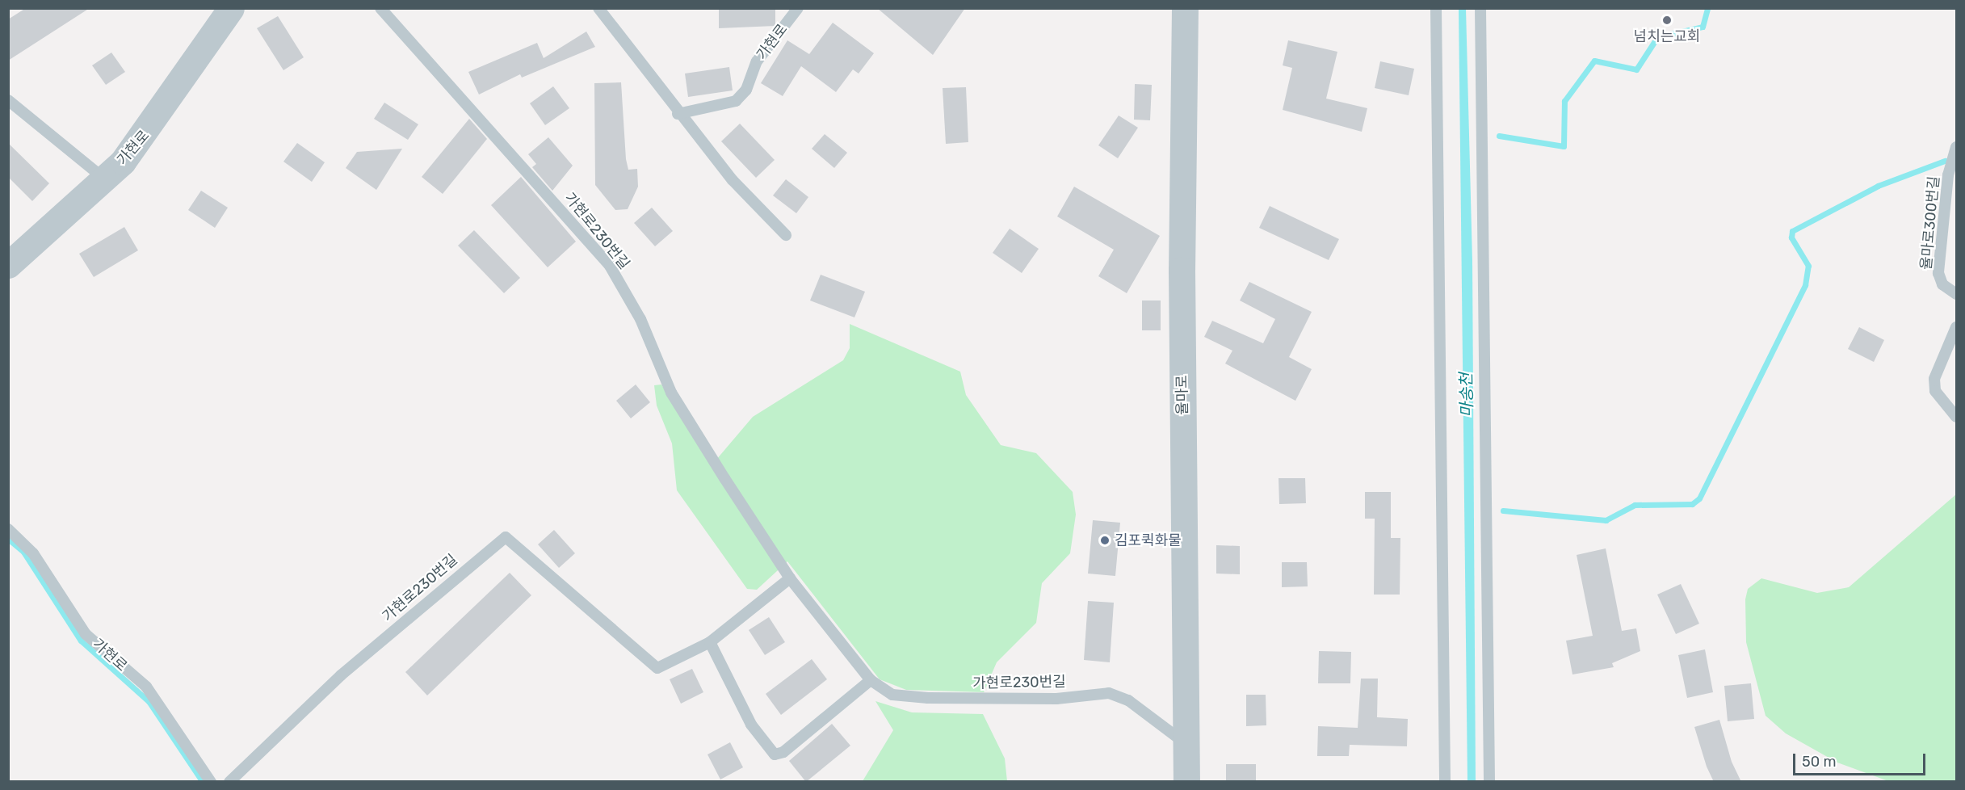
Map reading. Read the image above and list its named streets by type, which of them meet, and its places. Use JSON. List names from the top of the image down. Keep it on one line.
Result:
{"streets":{"street":["가현로","율마로"],"lane":["율마로300번길","가현로230번길"]},"crossings":[["가현로230번길","율마로"]],"water":["마송천"],"places":["넘치는교회","김포퀵화물"],"scale_bar":"50 m"}
